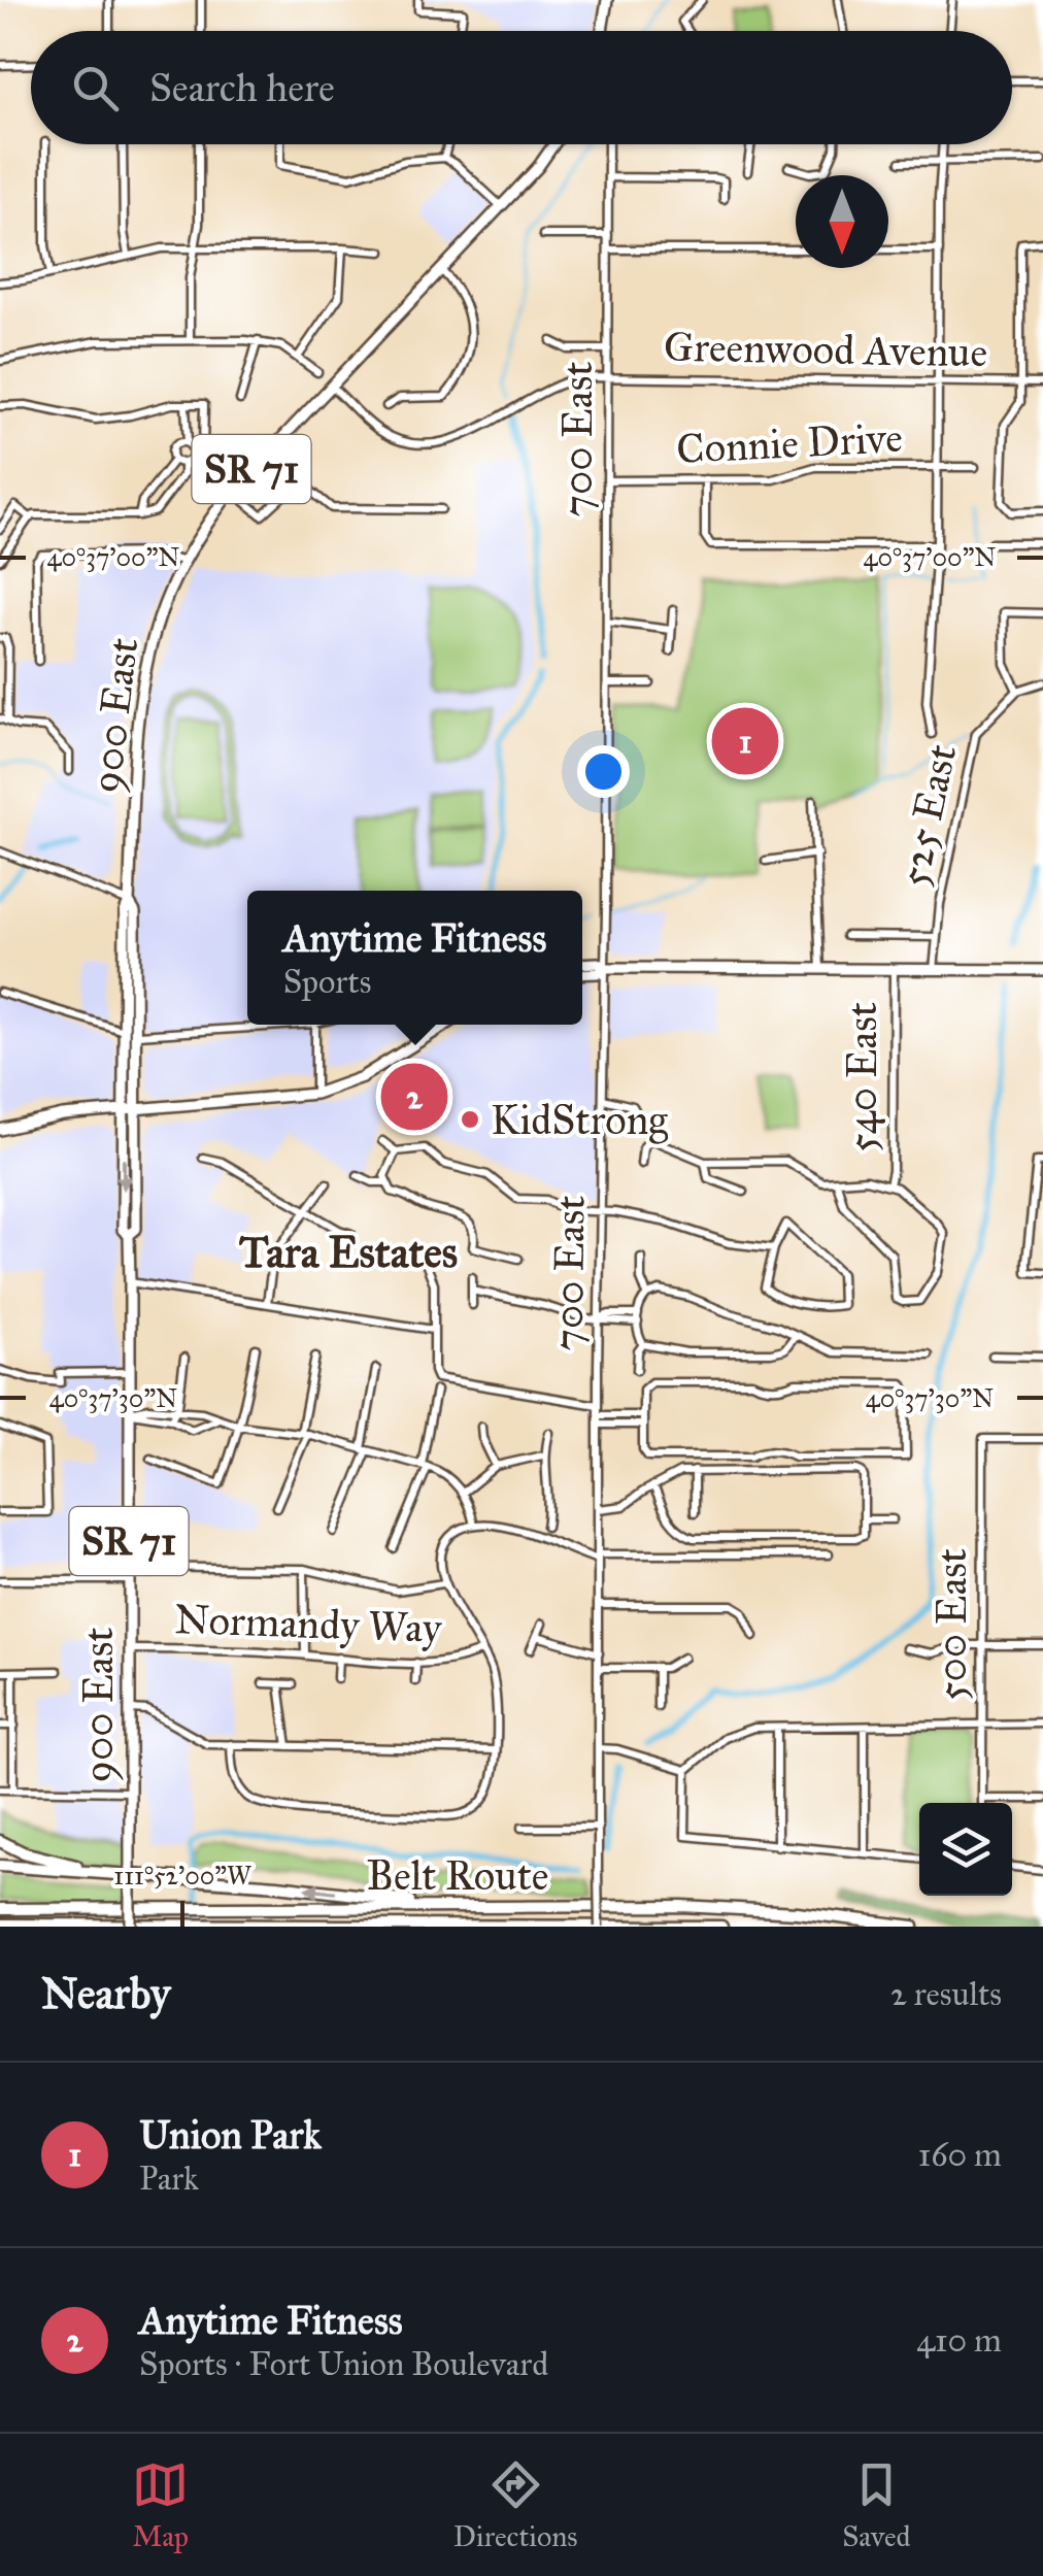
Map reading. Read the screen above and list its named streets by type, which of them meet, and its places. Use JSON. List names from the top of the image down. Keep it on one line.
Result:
{"streets":{"highway":["Belt Route"],"main road":["SR 71","900 East"],"street":["Greenwood Avenue","700 East","Connie Drive","525 East","540 East","Normandy Way","500 East"]},"crossings":[["Greenwood Avenue","700 East"],["Greenwood Avenue","900 East"],["700 East","Connie Drive"],["SR 71","900 East"],["900 East","Normandy Way"]],"districts":["Tara Estates"],"places":["KidStrong"],"north":"bottom","page":{"search":"Search here","pins":["1","2"],"popup":["Anytime Fitness","Sports"],"heading":["Nearby","2 results"],"list":[{"mark":"1","name":"Union Park","note":"Park","value":"160 m"},{"mark":"2","name":"Anytime Fitness","note":"Sports · Fort Union Boulevard","value":"410 m"}],"nav":["Map","Directions","Saved"]},"coordinates":["40°37'00\"N","40°37'30\"N","111°52'00\"W"]}
